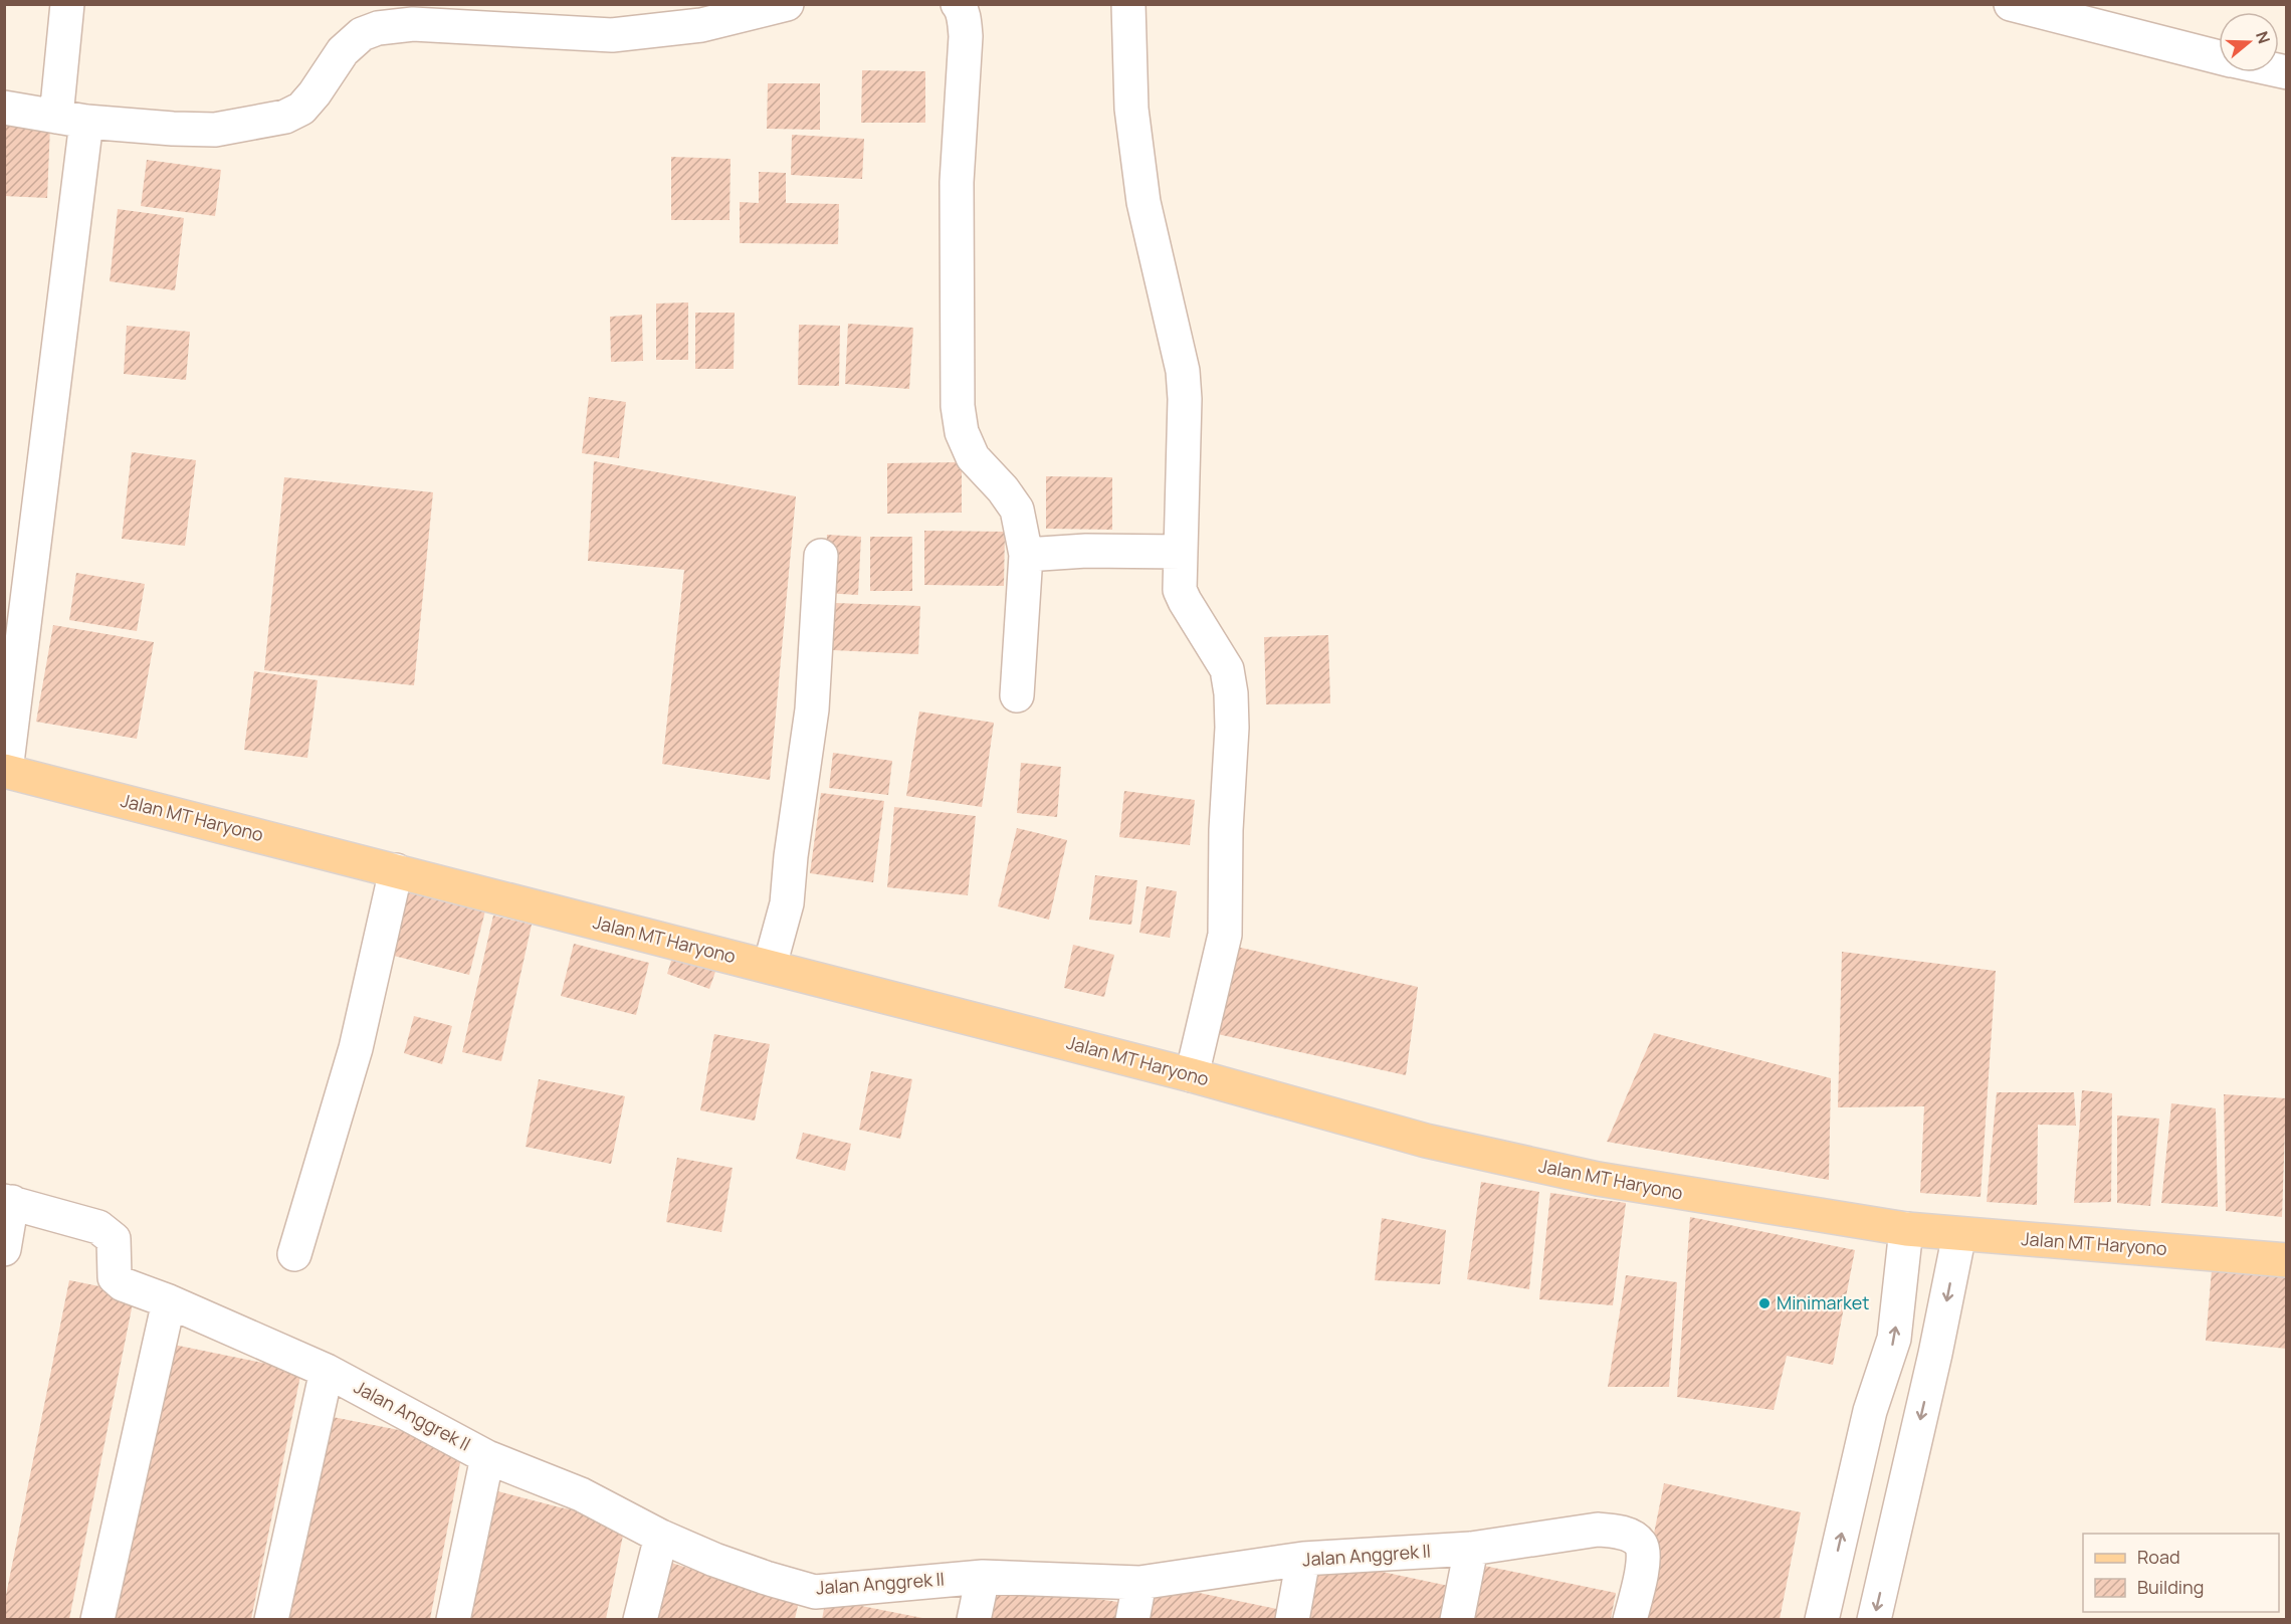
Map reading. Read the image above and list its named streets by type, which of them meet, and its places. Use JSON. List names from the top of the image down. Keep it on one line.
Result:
{"streets":{"main road":["Jalan MT Haryono"],"street":["Jalan Anggrek II"]},"places":["Minimarket"],"legend":["Road","Building"],"north":"right"}
